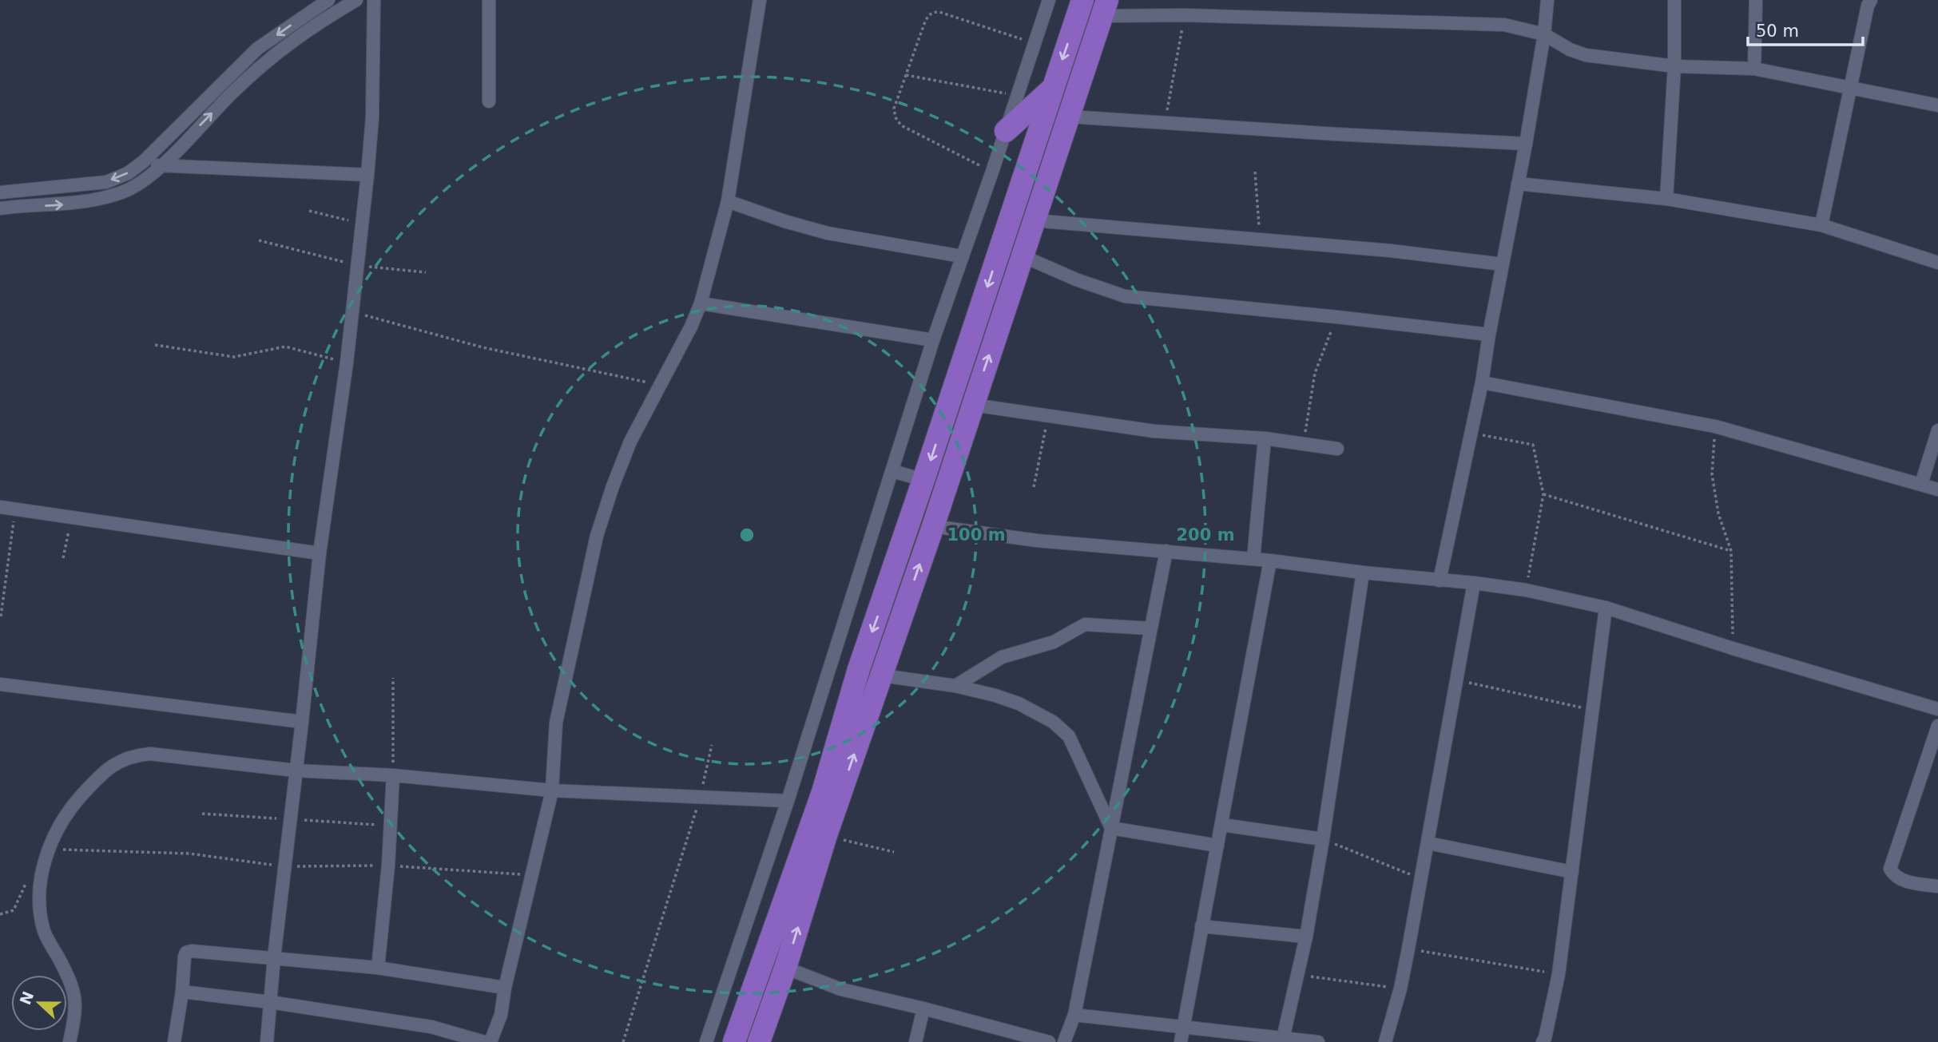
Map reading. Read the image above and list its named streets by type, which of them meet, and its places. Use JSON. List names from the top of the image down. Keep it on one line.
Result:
{"scale_bar":"50 m","north":"left","rings":["100 m","200 m"]}
